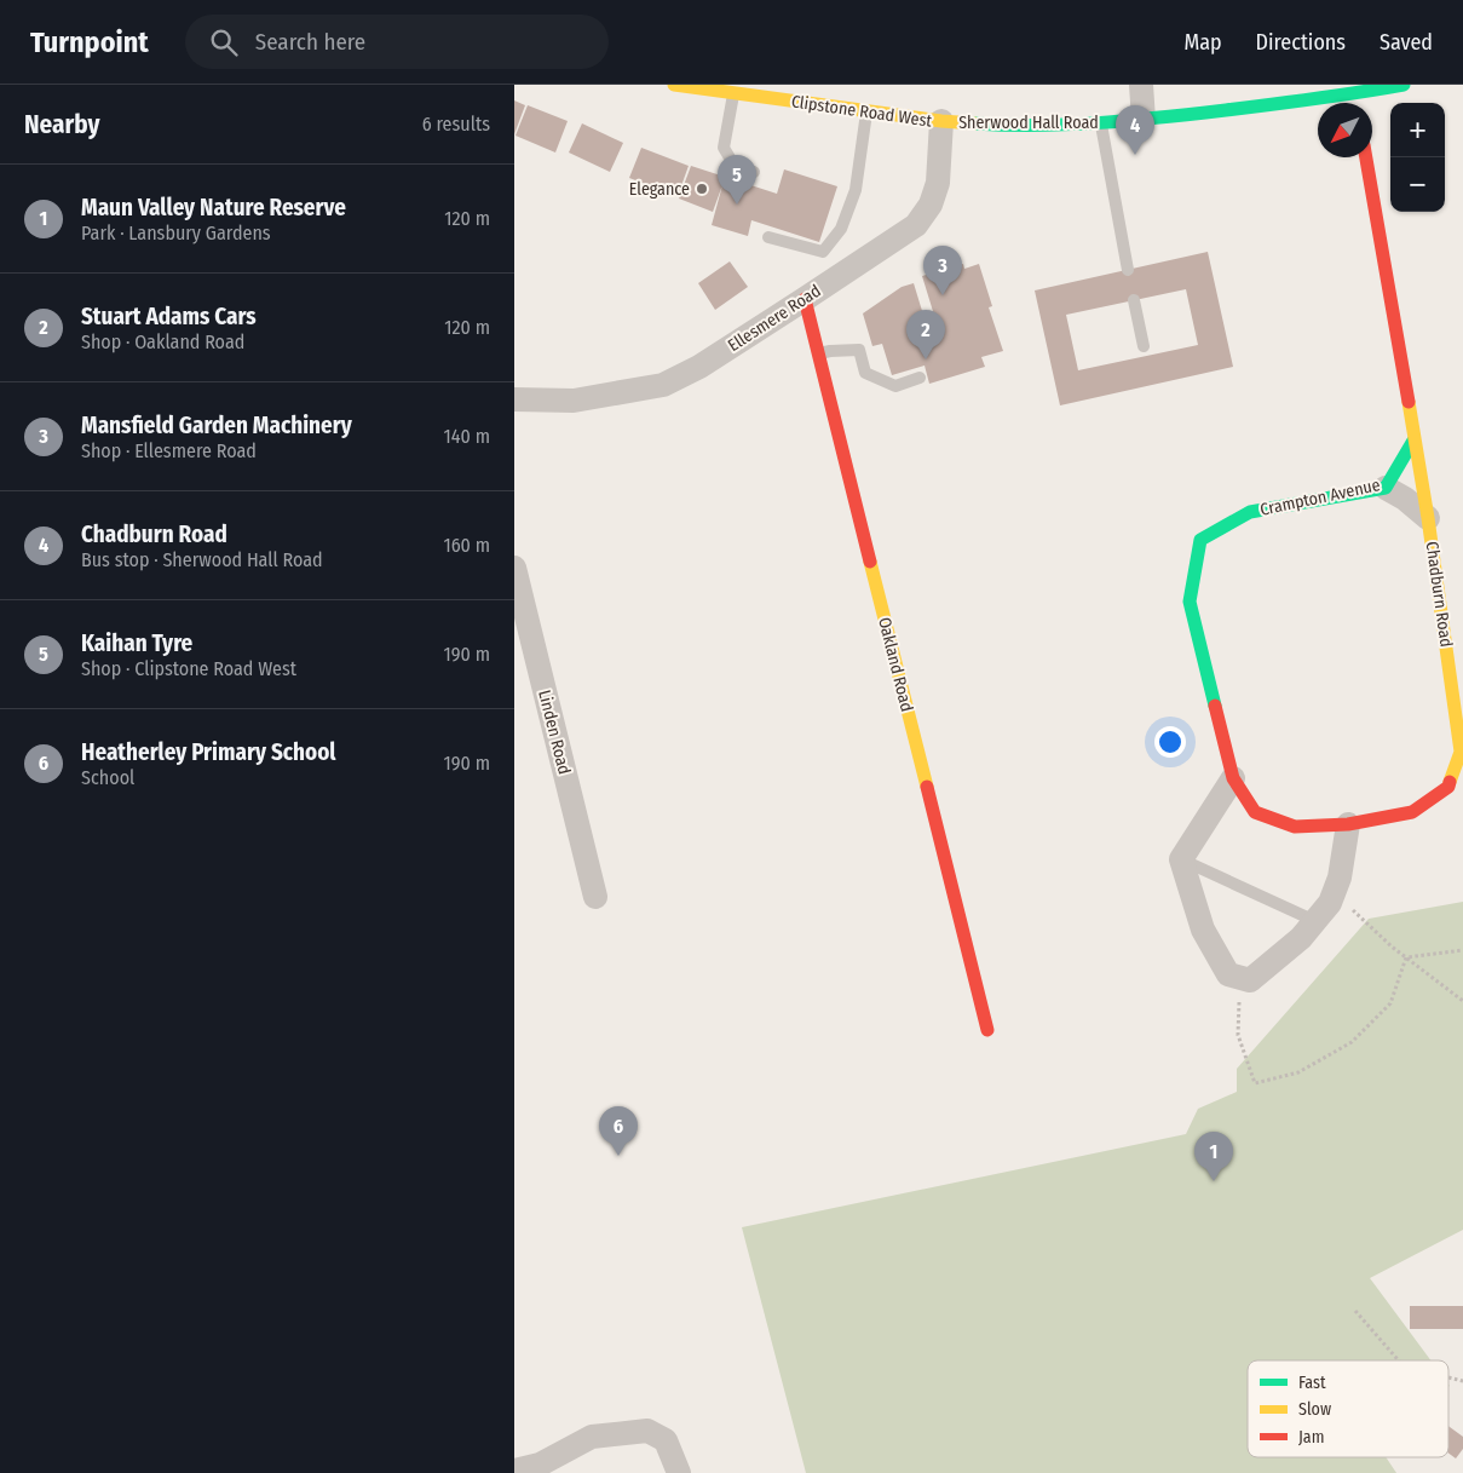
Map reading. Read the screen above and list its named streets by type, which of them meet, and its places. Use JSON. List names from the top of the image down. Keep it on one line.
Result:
{"streets":{"street":["Clipstone Road West","Sherwood Hall Road","Ellesmere Road","Crampton Avenue","Chadburn Road","Oakland Road","Linden Road"]},"crossings":[["Clipstone Road West","Sherwood Hall Road"],["Clipstone Road West","Ellesmere Road"],["Sherwood Hall Road","Ellesmere Road"],["Ellesmere Road","Oakland Road"],["Crampton Avenue","Chadburn Road"]],"places":["Elegance"],"legend":["Fast","Slow","Jam"],"north":"bottom left","page":{"header":"Turnpoint","search":"Search here","nav":["Map","Directions","Saved"],"heading":["Nearby","6 results"],"map_buttons":["+","−"],"pins":["4","5","3","2","6","1"],"list":[{"mark":"1","name":"Maun Valley Nature Reserve","note":"Park · Lansbury Gardens","value":"120 m"},{"mark":"2","name":"Stuart Adams Cars","note":"Shop · Oakland Road","value":"120 m"},{"mark":"3","name":"Mansfield Garden Machinery","note":"Shop · Ellesmere Road","value":"140 m"},{"mark":"4","name":"Chadburn Road","note":"Bus stop · Sherwood Hall Road","value":"160 m"},{"mark":"5","name":"Kaihan Tyre","note":"Shop · Clipstone Road West","value":"190 m"},{"mark":"6","name":"Heatherley Primary School","note":"School","value":"190 m"}]}}
